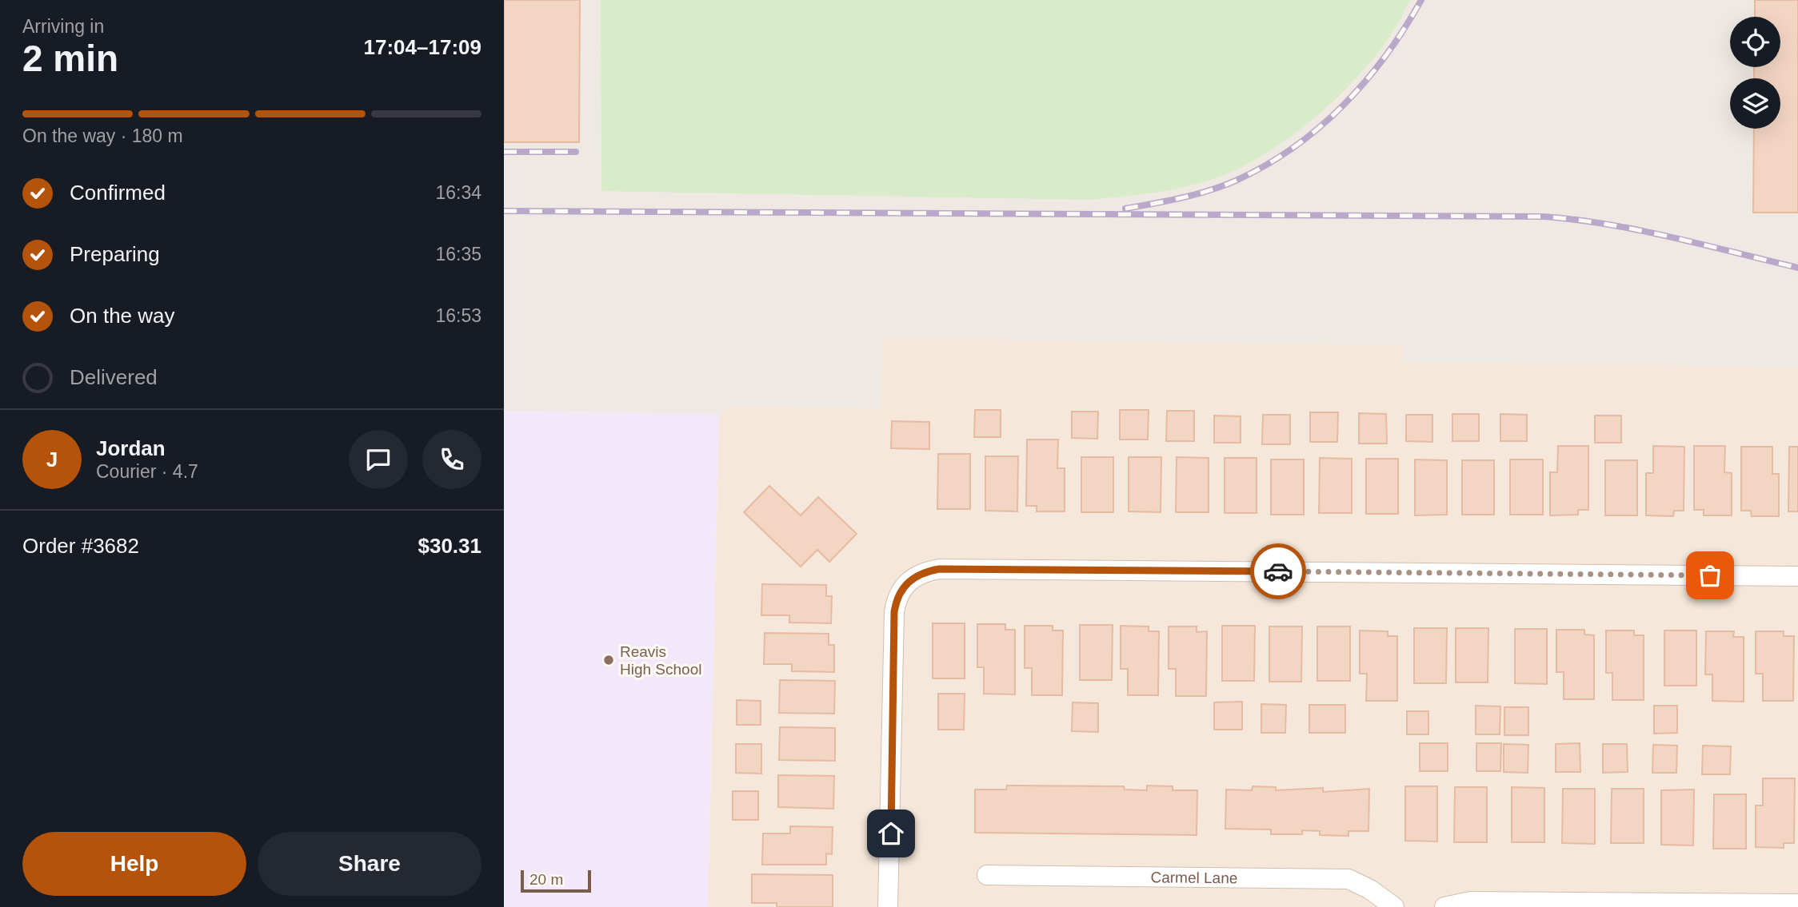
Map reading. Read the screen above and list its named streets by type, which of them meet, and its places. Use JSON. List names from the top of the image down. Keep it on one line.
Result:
{"streets":{"street":["Carmel Lane"]},"places":["Reavis High School"],"scale_bar":"20 m","page":{"heading":["2 min","Arriving in","17:04–17:09"],"panel":["Jordan","Courier · 4.7","Order #3682","$30.31"],"bar":"On the way · 180 m","list":[["Confirmed","16:34"],["Preparing","16:35"],["On the way","16:53"],"Delivered"],"round":"J","buttons":["Help","Share"],"scale":"20 m"}}
